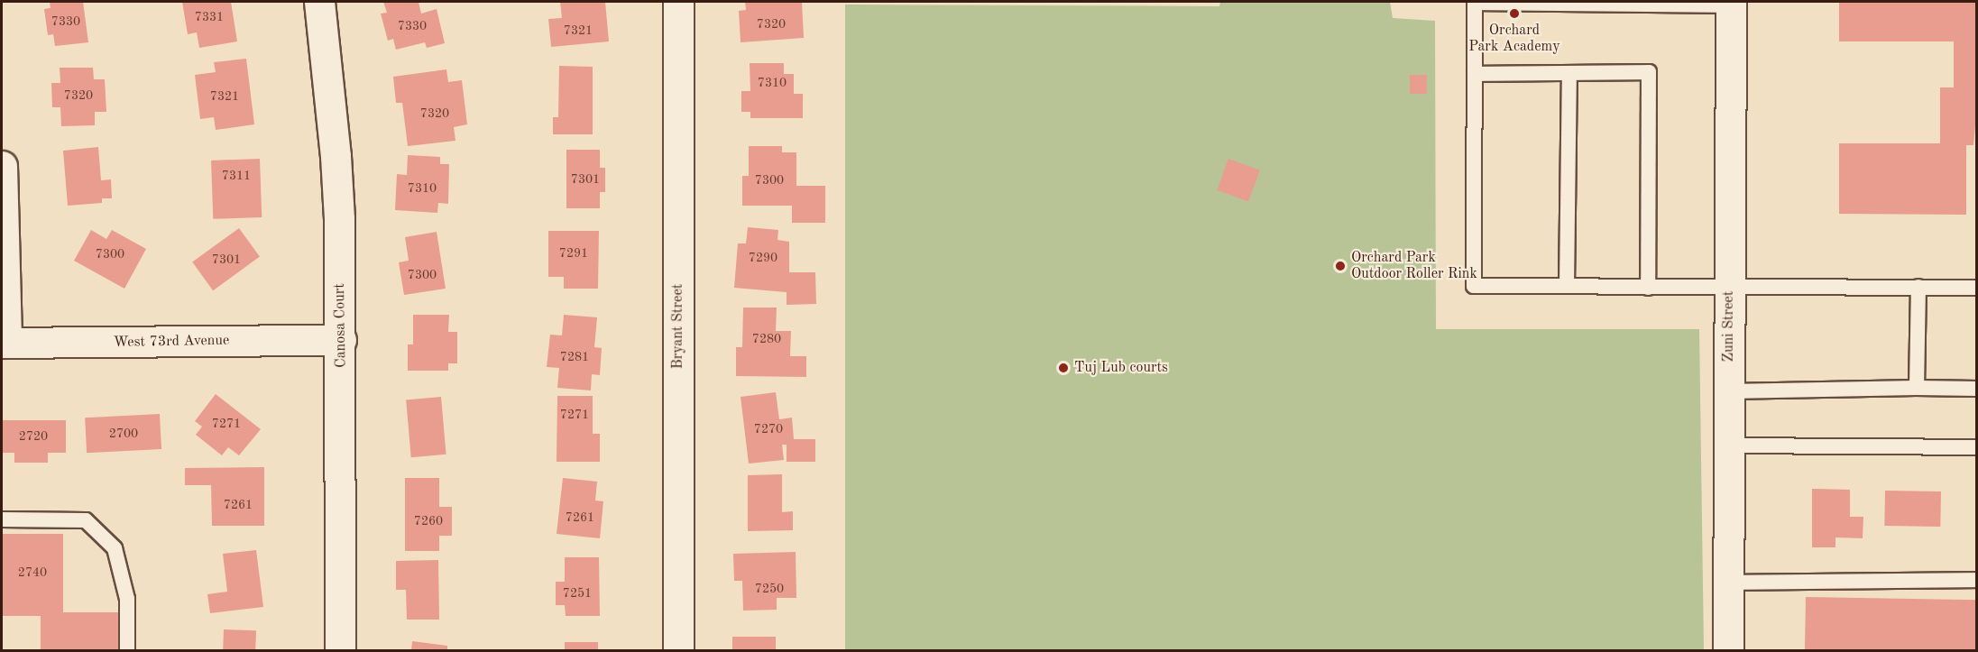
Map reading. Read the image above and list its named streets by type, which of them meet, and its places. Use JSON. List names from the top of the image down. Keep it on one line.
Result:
{"streets":{"street":["Canosa Court","Bryant Street","Zuni Street","West 73rd Avenue"]},"crossings":[["Canosa Court","West 73rd Avenue"]],"places":["Orchard Park Academy","Orchard Park Outdoor Roller Rink","Tuj Lub courts"],"house_numbers":["7331","7330","7320","7330","7321","7310","7320","7321","7320","7311","7301","7300","7310","7291","7300","7290","7301","7300","7280","7281","7271","7271","7270","2700","2720","7261","7261","7260","2740","7250","7251"]}
